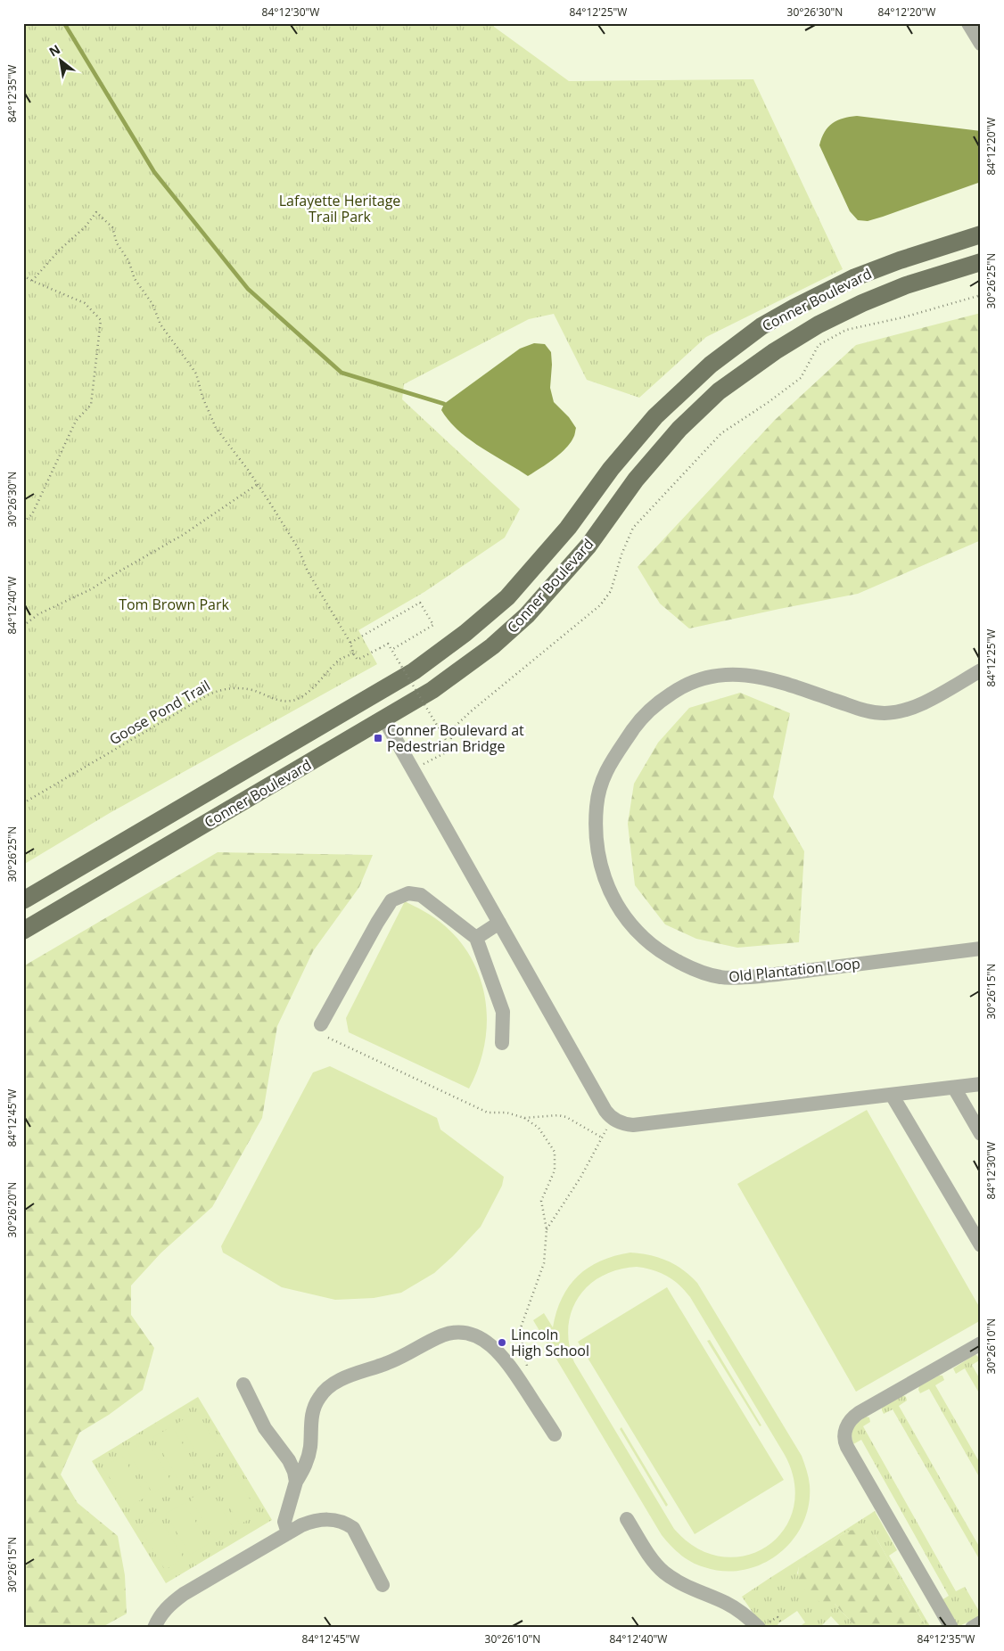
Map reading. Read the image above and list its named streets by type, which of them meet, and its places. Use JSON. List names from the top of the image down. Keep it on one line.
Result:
{"streets":{"main road":["Conner Boulevard"],"street":["Old Plantation Loop"],"path":["Goose Pond Trail"]},"parks":["Lafayette Heritage Trail Park","Tom Brown Park"],"places":{"transit":["Conner Boulevard at Pedestrian Bridge"],"other":["Lincoln High School"]},"north":"top left","coordinates":["84°12'30\"W","84°12'25\"W","30°26'30\"N","84°12'20\"W","84°12'35\"W","30°26'25\"N","84°12'40\"W","30°26'15\"N","84°12'45\"W","30°26'20\"N","30°26'10\"N"]}
